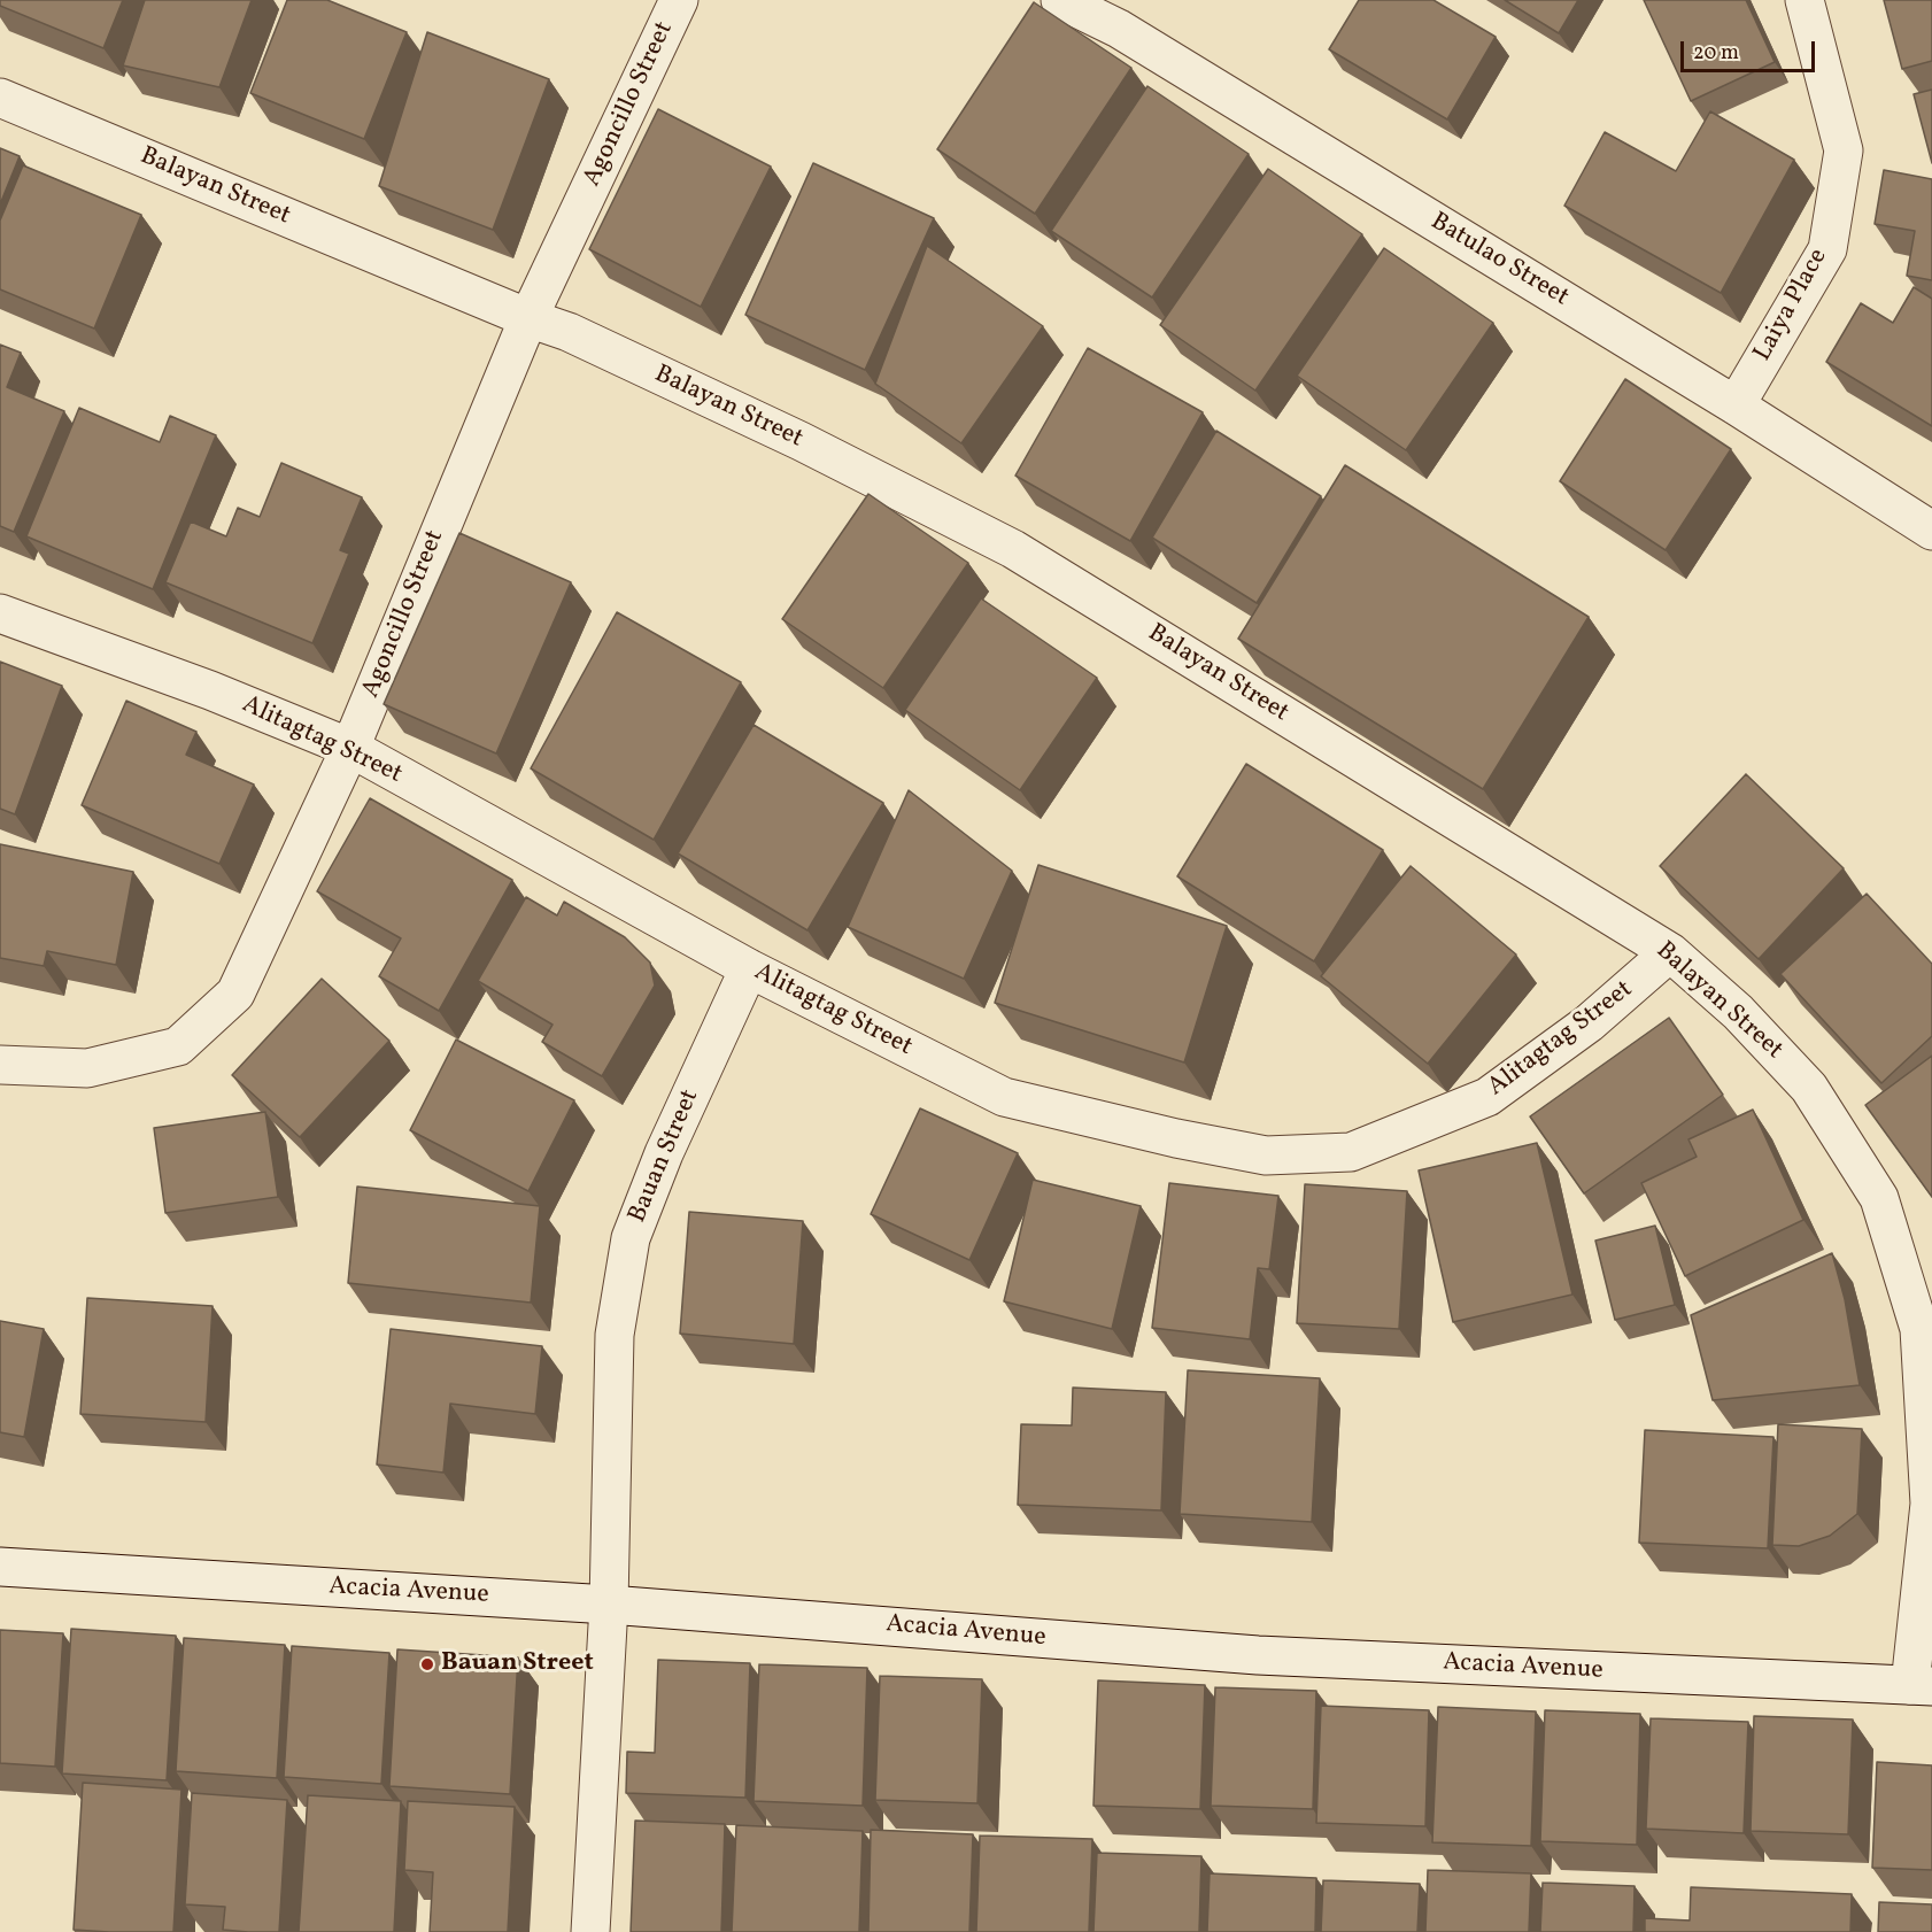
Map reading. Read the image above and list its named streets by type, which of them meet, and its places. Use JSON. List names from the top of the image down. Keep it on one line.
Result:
{"streets":{"street":["Agoncillo Street","Balayan Street","Batulao Street","Laiya Place","Alitagtag Street","Bauan Street","Acacia Avenue"]},"crossings":[["Agoncillo Street","Balayan Street"],["Agoncillo Street","Alitagtag Street"],["Balayan Street","Alitagtag Street"],["Balayan Street","Acacia Avenue"],["Batulao Street","Laiya Place"],["Alitagtag Street","Bauan Street"],["Bauan Street","Acacia Avenue"]],"places":["Bauan Street"],"scale_bar":"20 m"}
